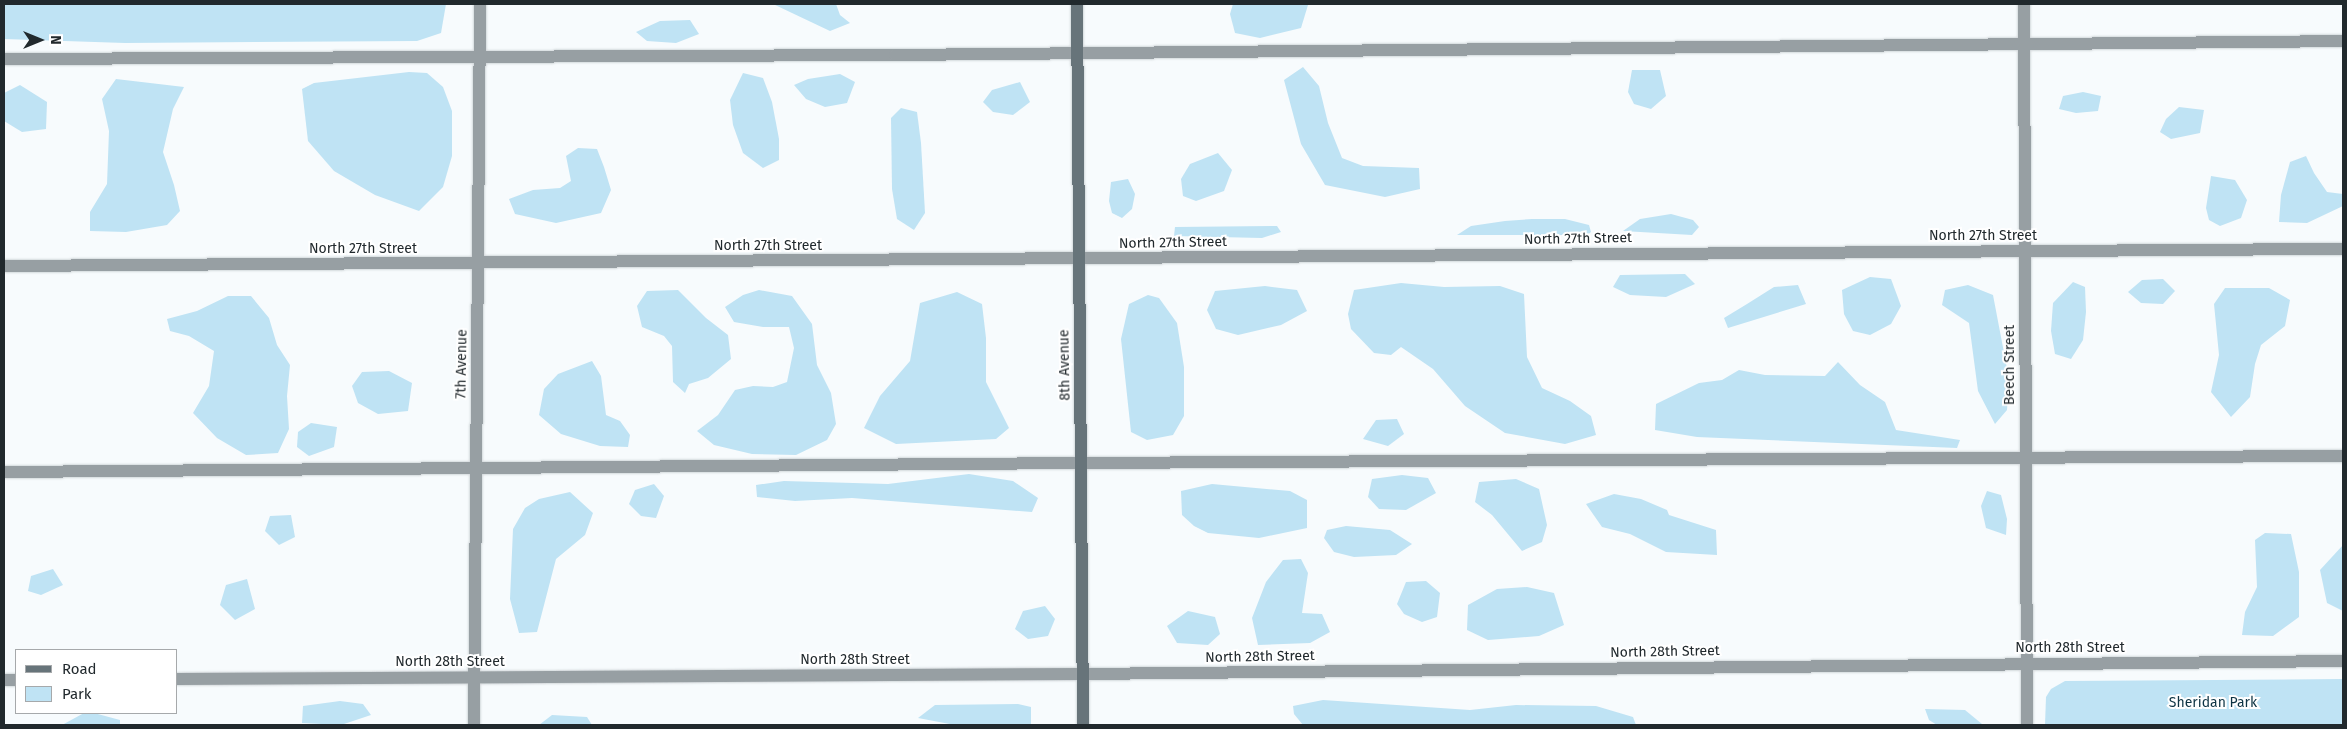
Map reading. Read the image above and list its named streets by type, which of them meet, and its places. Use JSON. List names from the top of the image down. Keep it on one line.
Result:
{"streets":{"street":["North 27th Street","7th Avenue","8th Avenue","Beech Street","North 28th Street"]},"crossings":[["North 27th Street","7th Avenue"],["North 27th Street","8th Avenue"],["North 27th Street","Beech Street"],["7th Avenue","North 28th Street"],["8th Avenue","North 28th Street"],["Beech Street","North 28th Street"]],"parks":["Sheridan Park"],"legend":["Road","Park"],"north":"right"}
